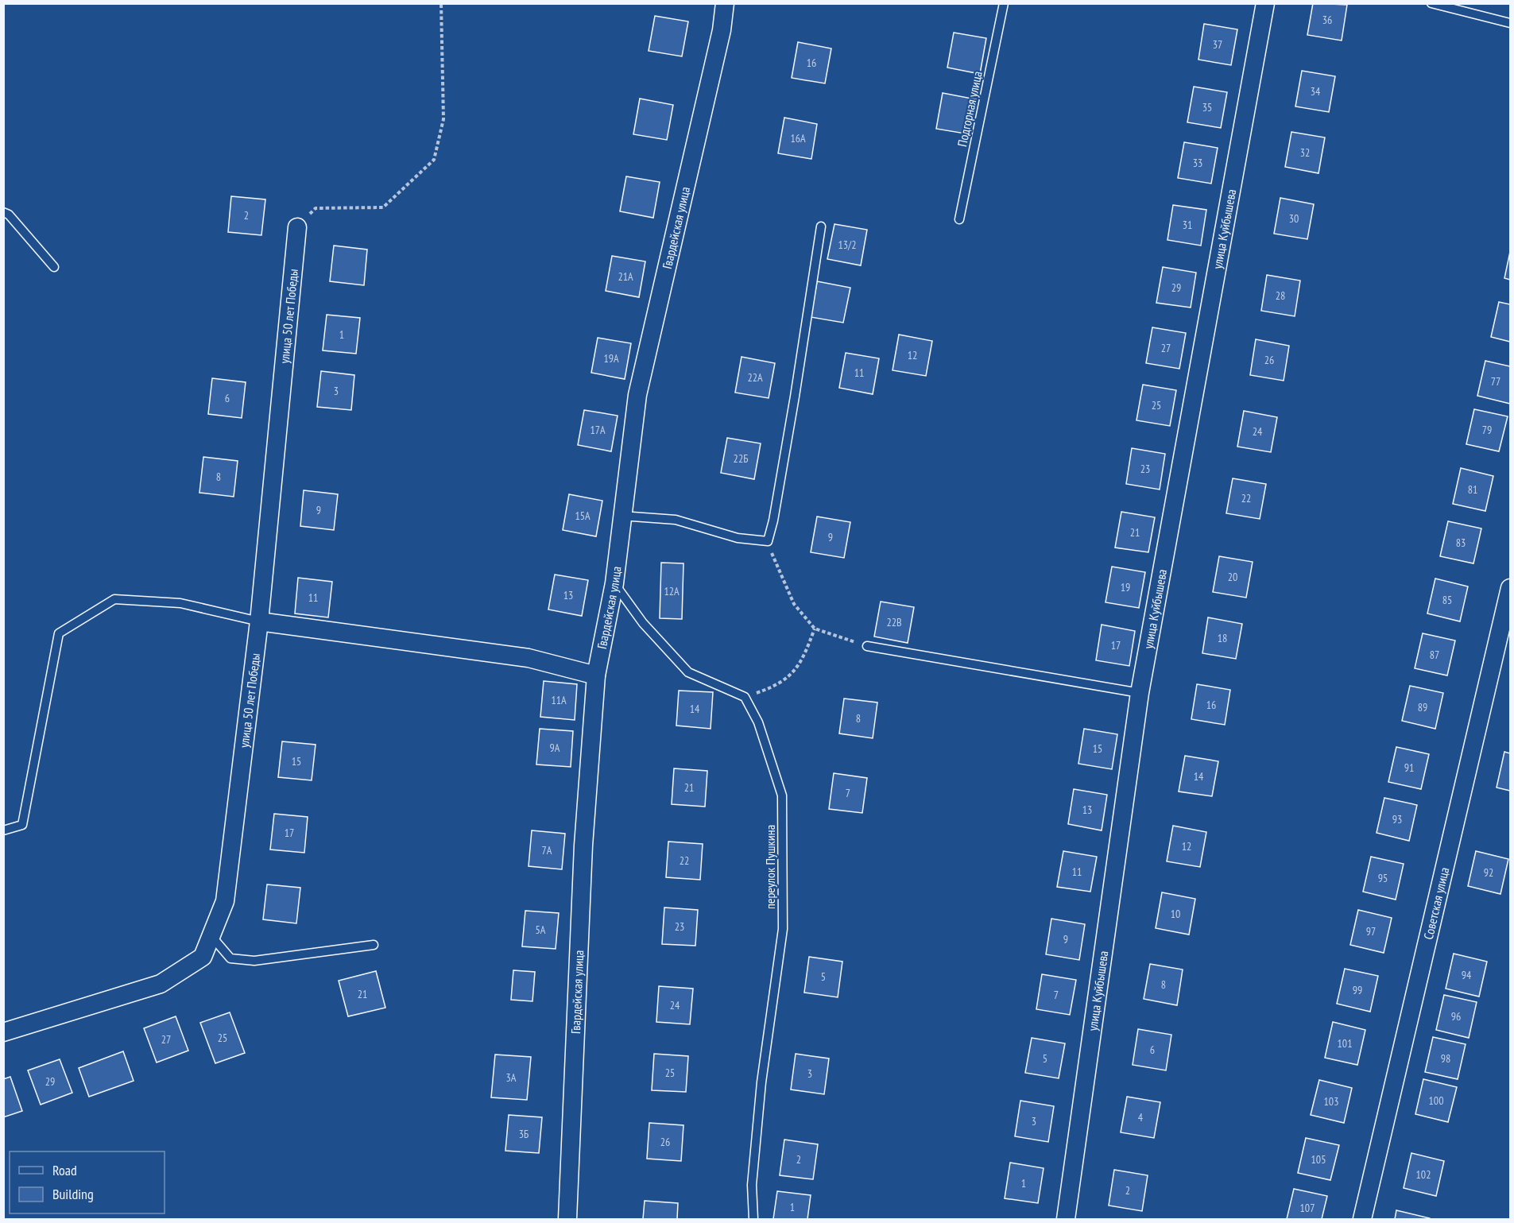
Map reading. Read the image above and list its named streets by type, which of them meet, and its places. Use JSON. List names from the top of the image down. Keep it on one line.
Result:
{"streets":{"street":["Гвардейская улица","улица Куйбышева","улица 50 лет Победы","Советская улица"],"lane":["Подгорная улица","переулок Пушкина"]},"house_numbers":["36","37","16","34","35","16А","32","33","2","30","31","13/2","21А","29","28","1","27","12","19А","26","11","22А","77","3","6","25","17А","79","24","22Б","23","8","81","22","9","15А","21","9","83","20","19","12А","13","11","85","22В","18","17","87","11А","16","89","14","8","9А","15","15","91","14","21","7","13","93","17","12","7А","22","11","92","95","10","23","5А","97","9","94","5","8","99","21","7","24","96","25","27","101","6","5","98","25","3","3А","29","100","103","4","3","3Б","26","2","105","102","1","2","1","107"],"legend":["Road","Building"]}
